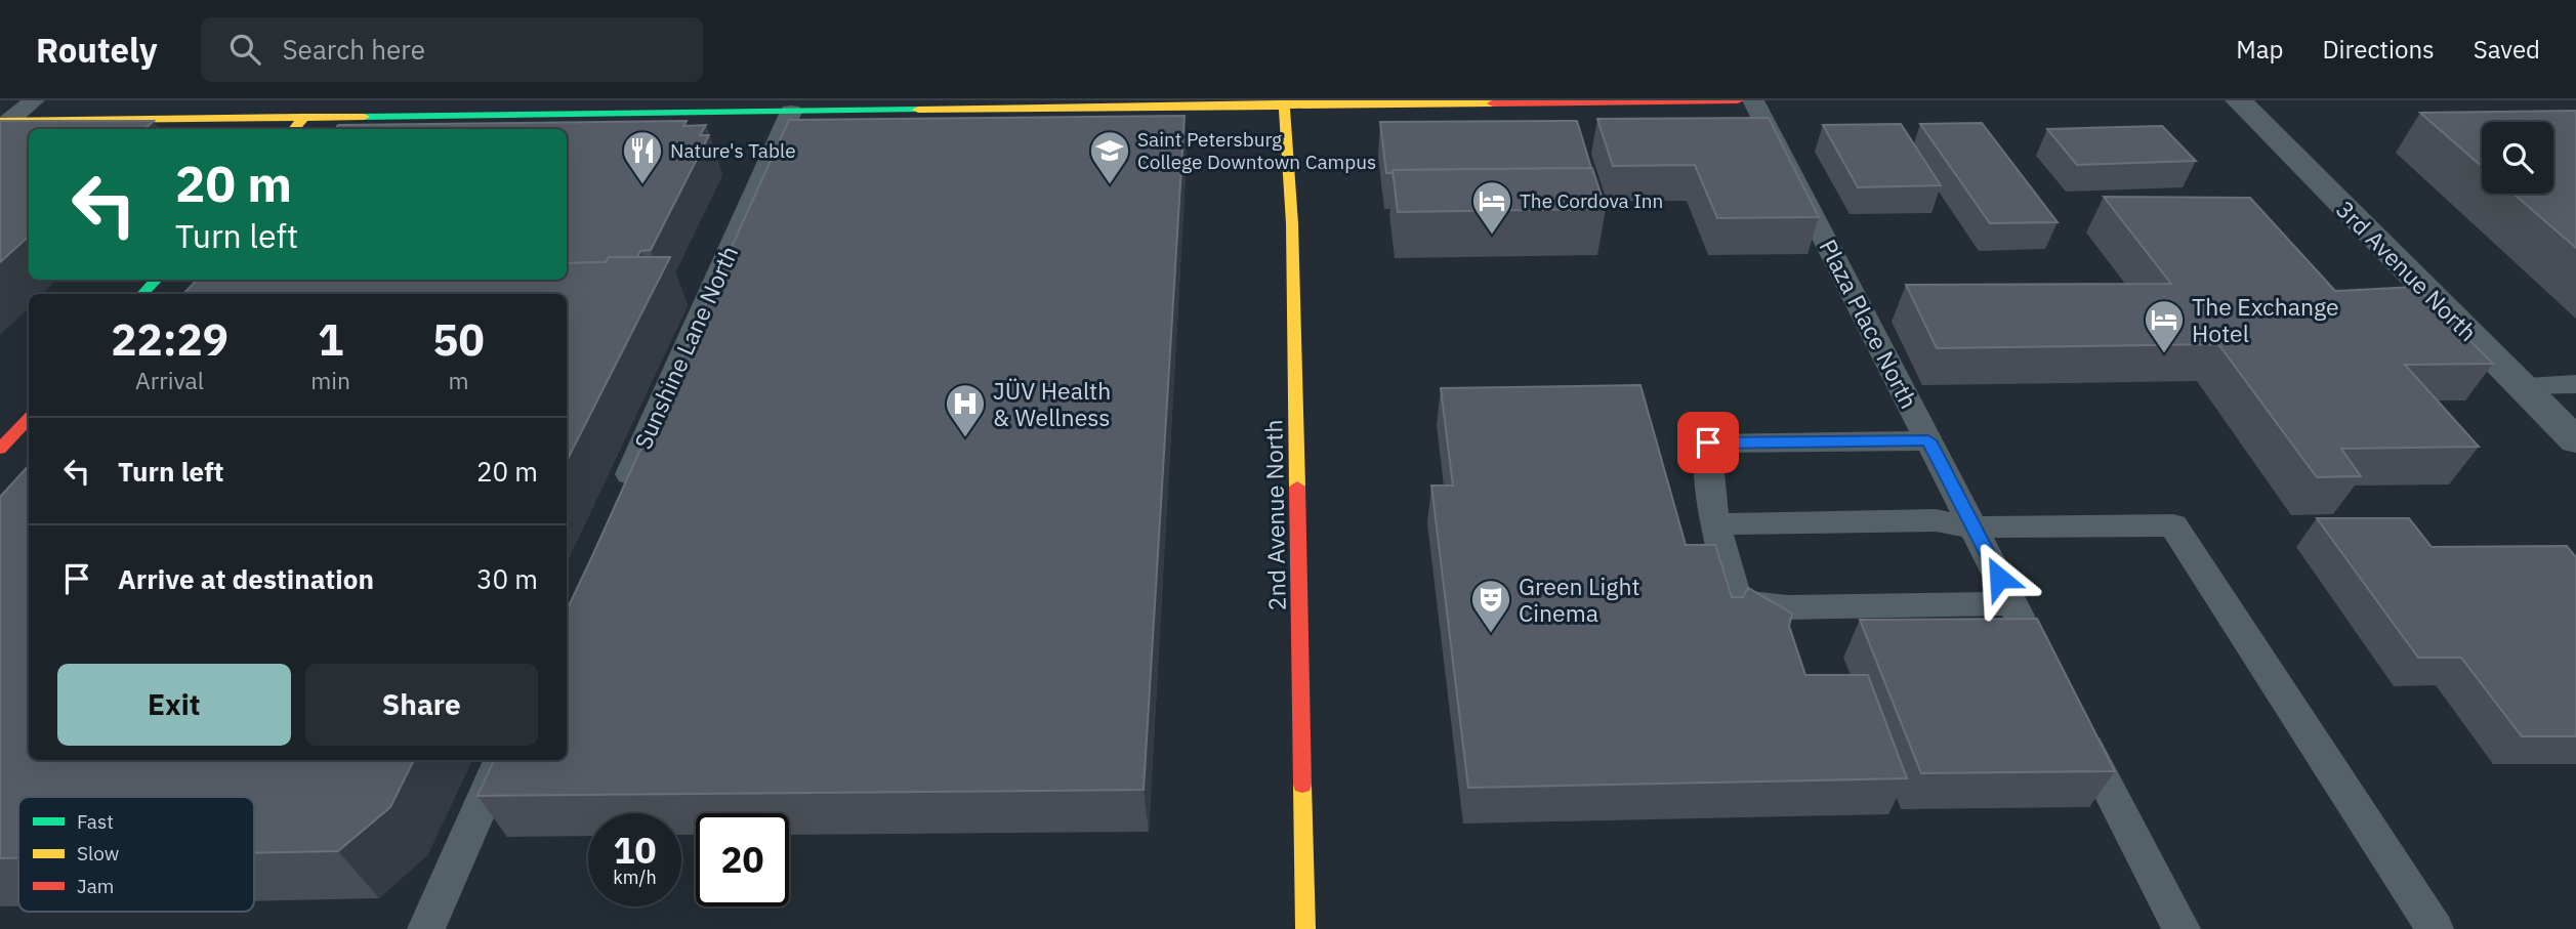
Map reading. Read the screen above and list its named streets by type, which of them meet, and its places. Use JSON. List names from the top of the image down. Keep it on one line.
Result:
{"streets":{"main road":["2nd Avenue North"],"street":["3rd Avenue North"],"lane":["Plaza Place North","Sunshine Lane North"]},"places":{"restaurant":["Nature's Table"],"school or university":["Saint Petersburg College Downtown Campus"],"hotel":["The Cordova Inn","The Exchange Hotel"],"hospital":["JÜV Health & Wellness"],"theatre":["Green Light Cinema"]},"legend":["Fast","Slow","Jam"],"page":{"header":"Routely","search":"Search here","nav":["Map","Directions","Saved"],"turn":["20 m","Turn left"],"eta":["22:29","Arrival","1","min","50","m"],"list":[{"name":"Turn left","value":"20 m"},{"name":"Arrive at destination","value":"30 m"}],"buttons":["Exit","Share"],"speed":"10 km/h","limit":"20"}}
